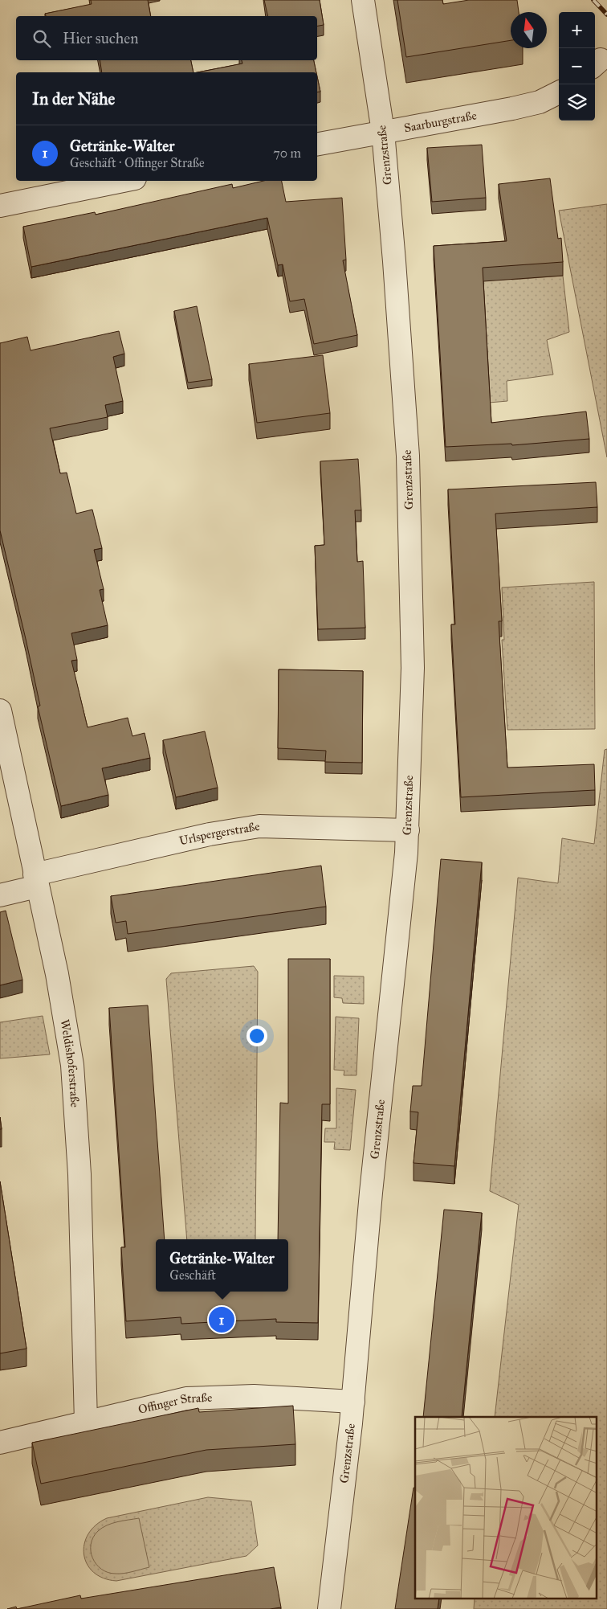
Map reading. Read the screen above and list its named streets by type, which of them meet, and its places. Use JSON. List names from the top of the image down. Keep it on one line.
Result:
{"streets":{"street":["Saarburgstraße","Grenzstraße","Urlspergerstraße","Weldishoferstraße","Offinger Straße"]},"crossings":[["Saarburgstraße","Grenzstraße"],["Grenzstraße","Urlspergerstraße"],["Grenzstraße","Offinger Straße"],["Urlspergerstraße","Weldishoferstraße"],["Weldishoferstraße","Offinger Straße"]],"north":"top","page":{"map_buttons":["+","−"],"search":"Hier suchen","heading":"In der Nähe","list":[{"mark":"1","name":"Getränke-Walter","note":"Geschäft · Offinger Straße","value":"70 m"}],"popup":["Getränke-Walter","Geschäft"],"pins":"1"}}
